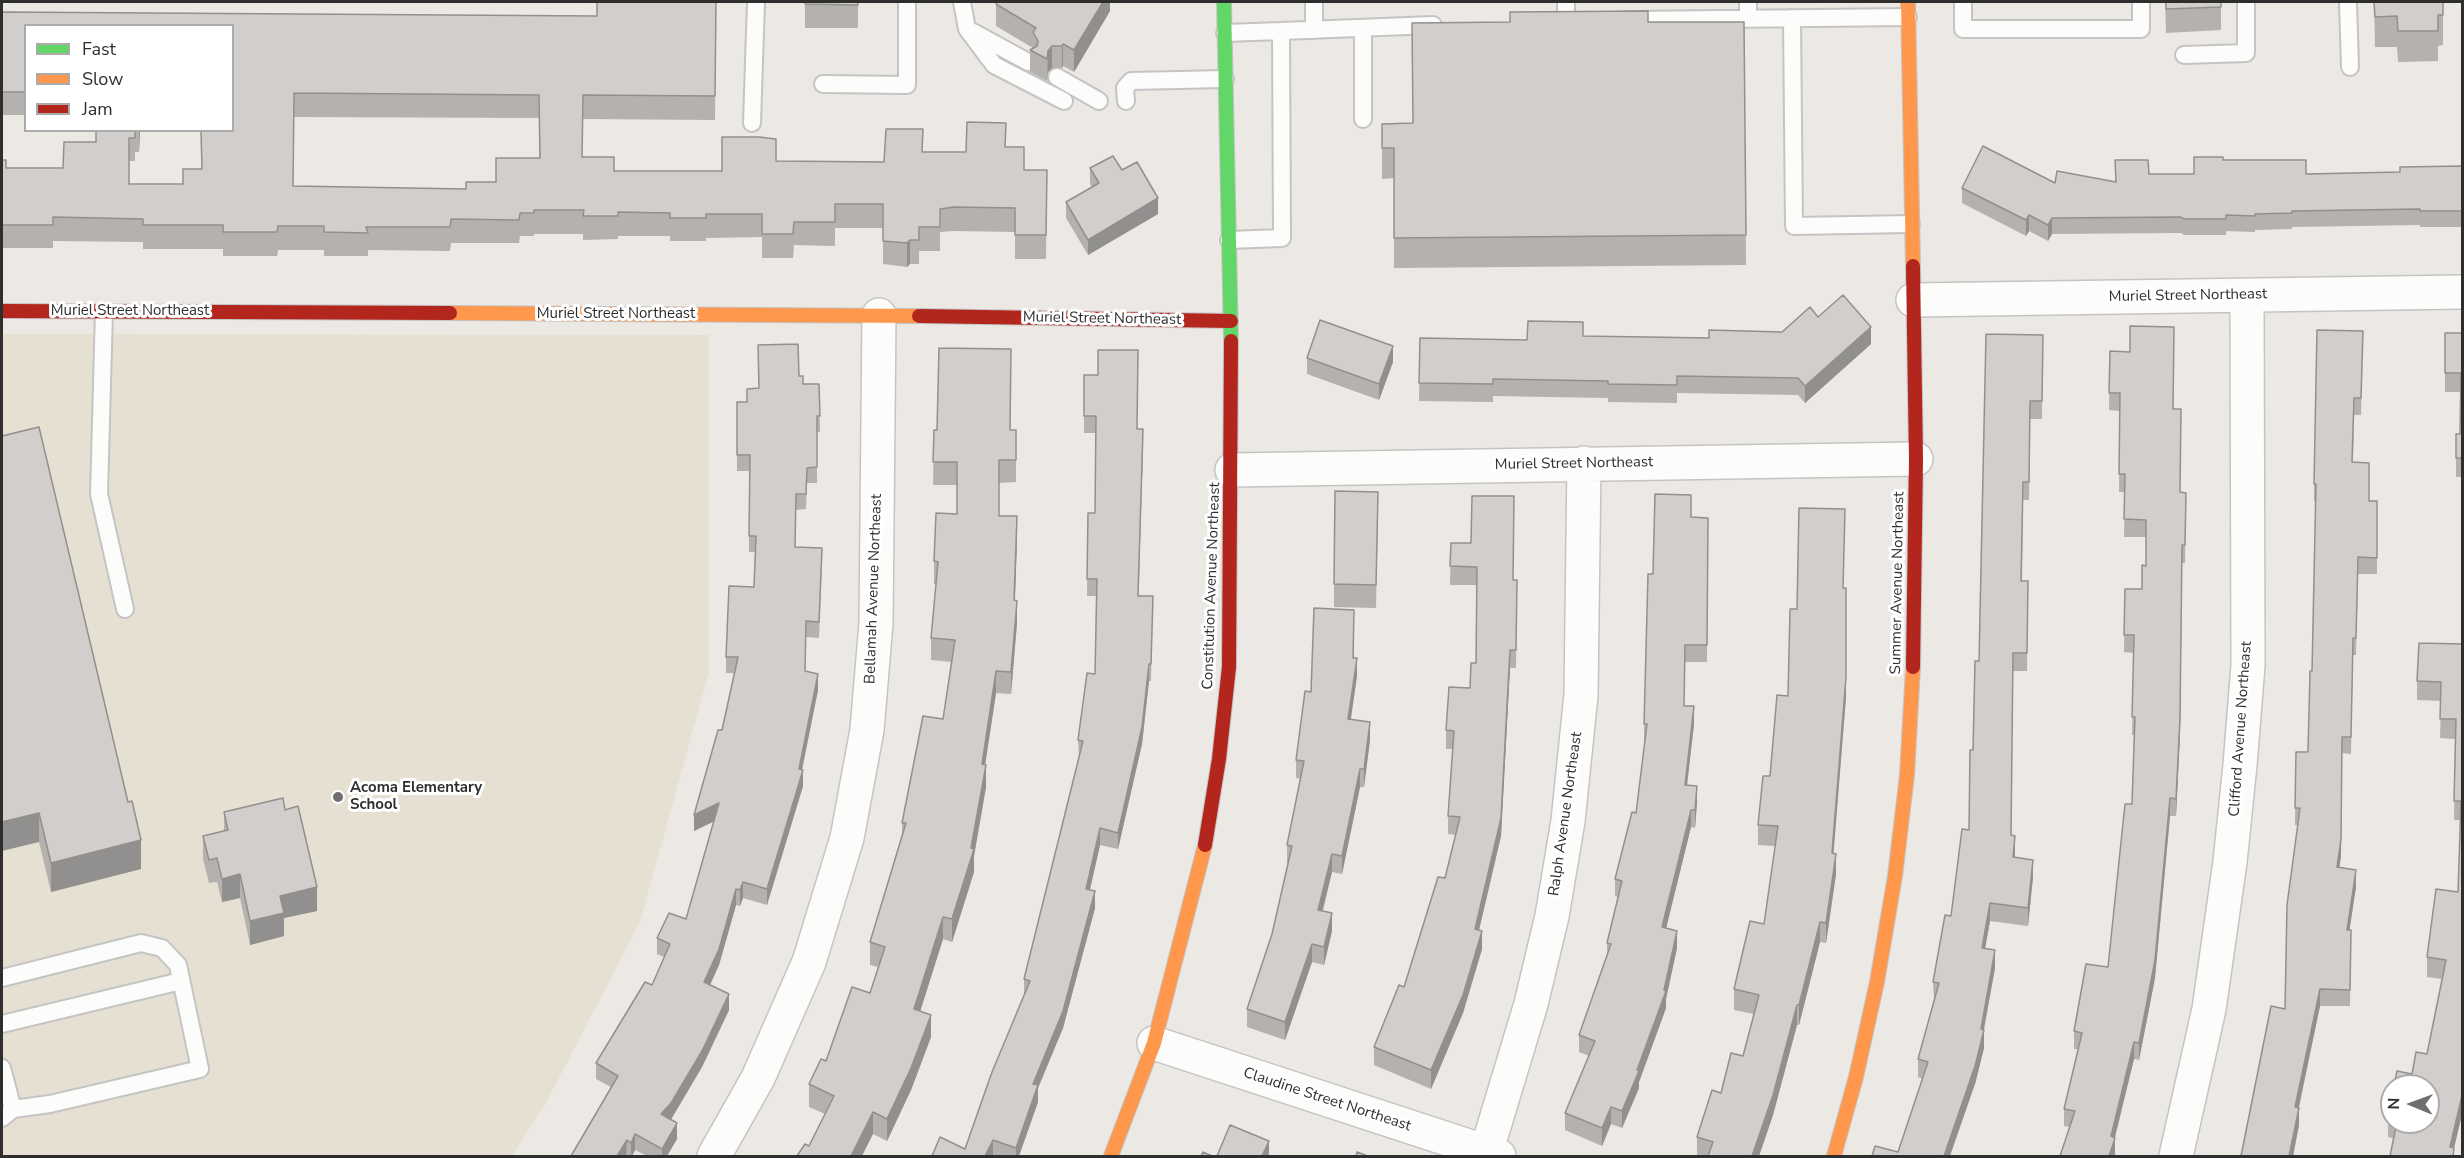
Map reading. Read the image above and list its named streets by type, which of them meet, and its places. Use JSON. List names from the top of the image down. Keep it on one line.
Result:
{"streets":{"street":["Muriel Street Northeast","Summer Avenue Northeast","Constitution Avenue Northeast","Bellamah Avenue Northeast","Clifford Avenue Northeast","Ralph Avenue Northeast","Claudine Street Northeast"]},"crossings":[["Muriel Street Northeast","Summer Avenue Northeast"],["Muriel Street Northeast","Constitution Avenue Northeast"],["Muriel Street Northeast","Bellamah Avenue Northeast"],["Muriel Street Northeast","Clifford Avenue Northeast"],["Muriel Street Northeast","Ralph Avenue Northeast"],["Constitution Avenue Northeast","Claudine Street Northeast"],["Ralph Avenue Northeast","Claudine Street Northeast"]],"places":["Acoma Elementary School"],"legend":["Fast","Slow","Jam"],"north":"left"}
